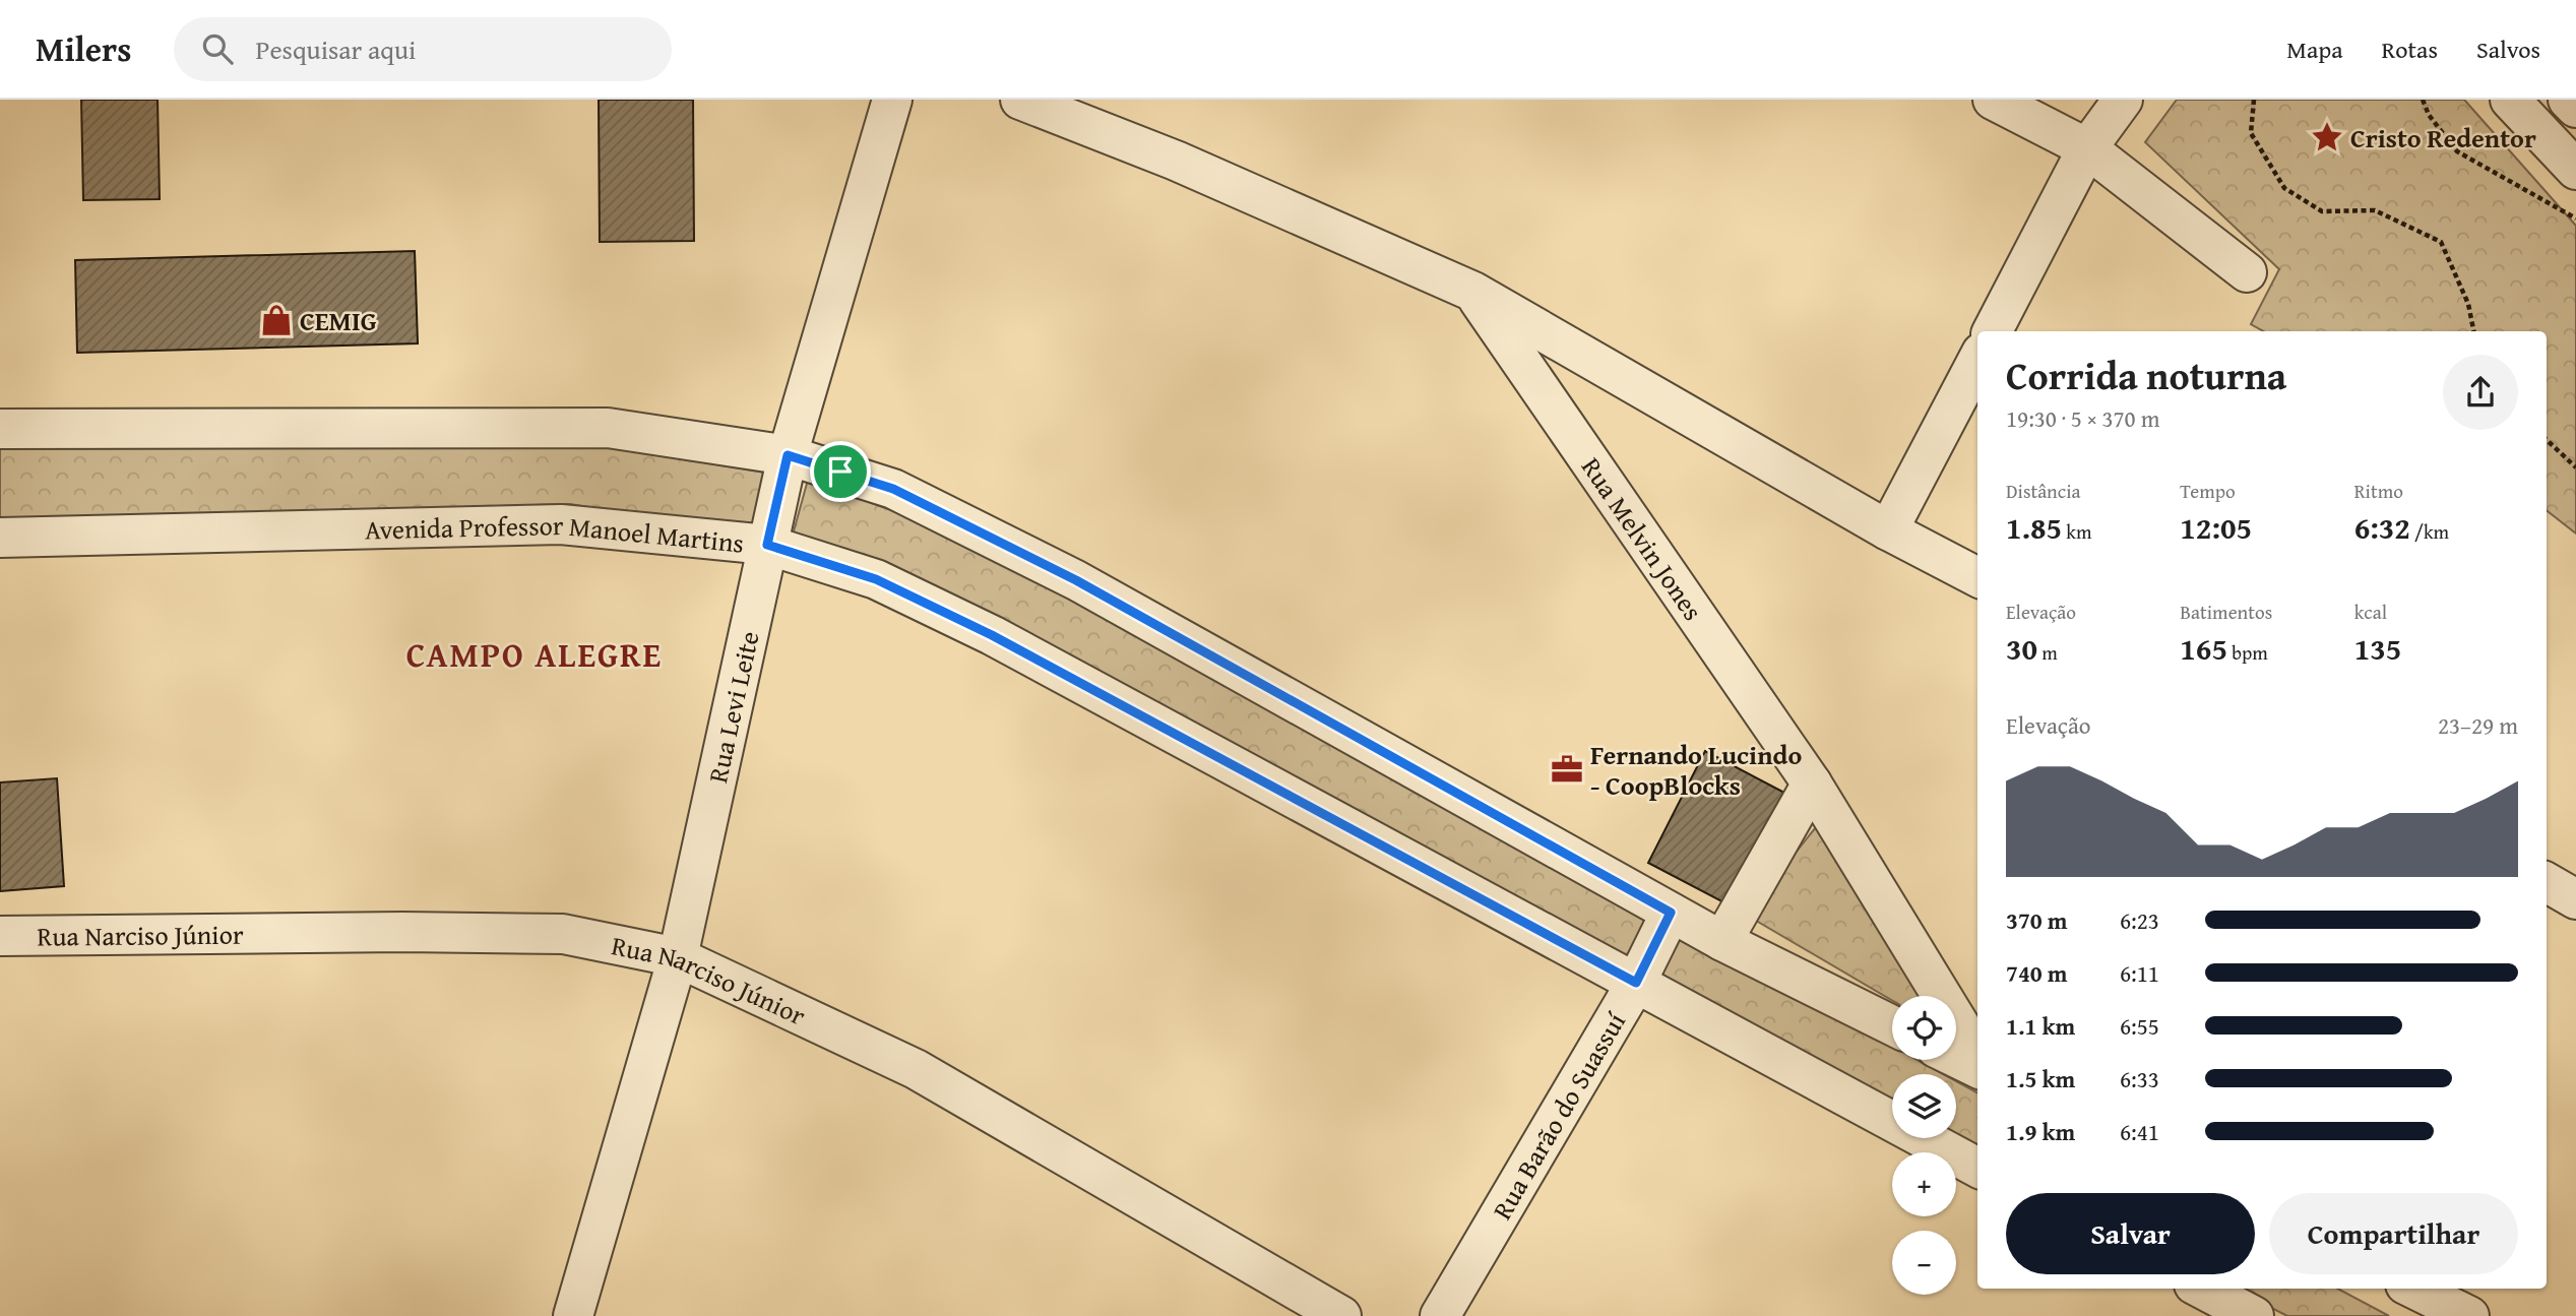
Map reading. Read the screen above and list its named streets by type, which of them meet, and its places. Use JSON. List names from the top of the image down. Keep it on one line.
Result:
{"streets":{"street":["Avenida Professor Manoel Martins","Rua Melvin Jones","Rua Levi Leite","Rua Narciso Júnior","Rua Barão do Suassuí"]},"crossings":[["Avenida Professor Manoel Martins","Rua Levi Leite"],["Avenida Professor Manoel Martins","Rua Barão do Suassuí"],["Rua Levi Leite","Rua Narciso Júnior"]],"districts":["CAMPO ALEGRE"],"places":{"place":["Cristo Redentor"],"shop":["CEMIG"],"office":["Fernando Lucindo - CoopBlocks"]},"page":{"header":"Milers","search":"Pesquisar aqui","nav":["Mapa","Rotas","Salvos"],"heading":["Corrida noturna","19:30 · 5 × 370 m"],"stats":[["Distância","1.85 km"],["Tempo","12:05"],["Ritmo","6:32 /km"],["Elevação","30 m"],["Batimentos","165 bpm"],["kcal","135"]],"chart":["Elevação","23–29 m"],"list":[{"name":"370 m","note":"6:23"},{"name":"740 m","note":"6:11"},{"name":"1.1 km","note":"6:55"},{"name":"1.5 km","note":"6:33"},{"name":"1.9 km","note":"6:41"}],"map_buttons":["+","−"],"buttons":["Salvar","Compartilhar"]}}
